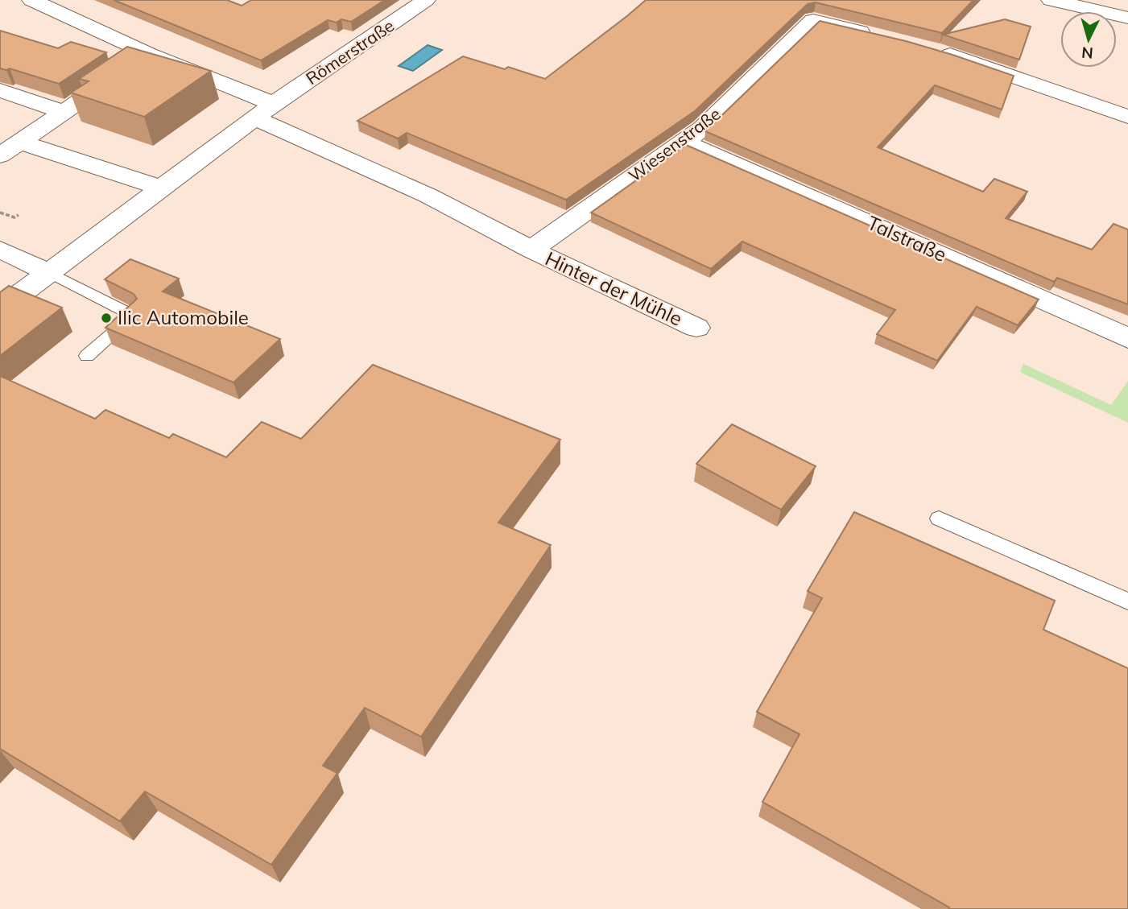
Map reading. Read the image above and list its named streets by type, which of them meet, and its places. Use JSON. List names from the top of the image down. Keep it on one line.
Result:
{"streets":{"street":["Römerstraße","Wiesenstraße","Talstraße","Hinter der Mühle"]},"crossings":[["Wiesenstraße","Talstraße"],["Wiesenstraße","Hinter der Mühle"]],"places":["Ilic Automobile"],"north":"bottom"}
